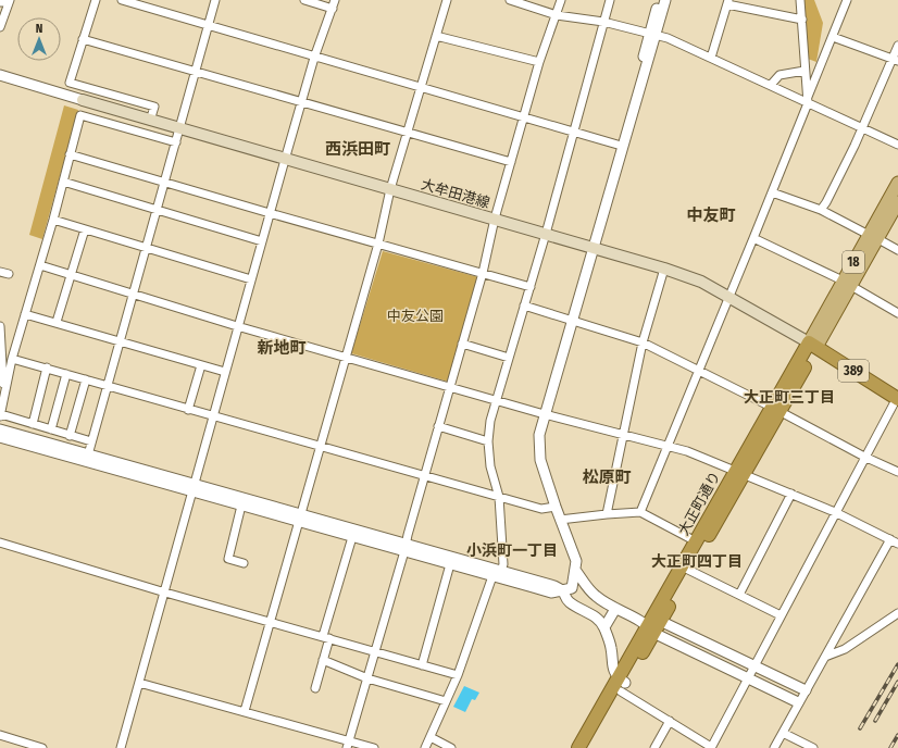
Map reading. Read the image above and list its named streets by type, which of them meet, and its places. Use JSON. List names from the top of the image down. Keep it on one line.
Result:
{"streets":{"highway":["389","大正町通り"],"main road":["大牟田港線","18"]},"crossings":[["大牟田港線","18"],["大牟田港線","389"],["大牟田港線","大正町通り"],["18","389"],["18","大正町通り"],["389","大正町通り"]],"districts":["西浜田町","中友町","新地町","大正町三丁目","松原町","小浜町一丁目","大正町四丁目"],"parks":["中友公園"],"north":"top"}
